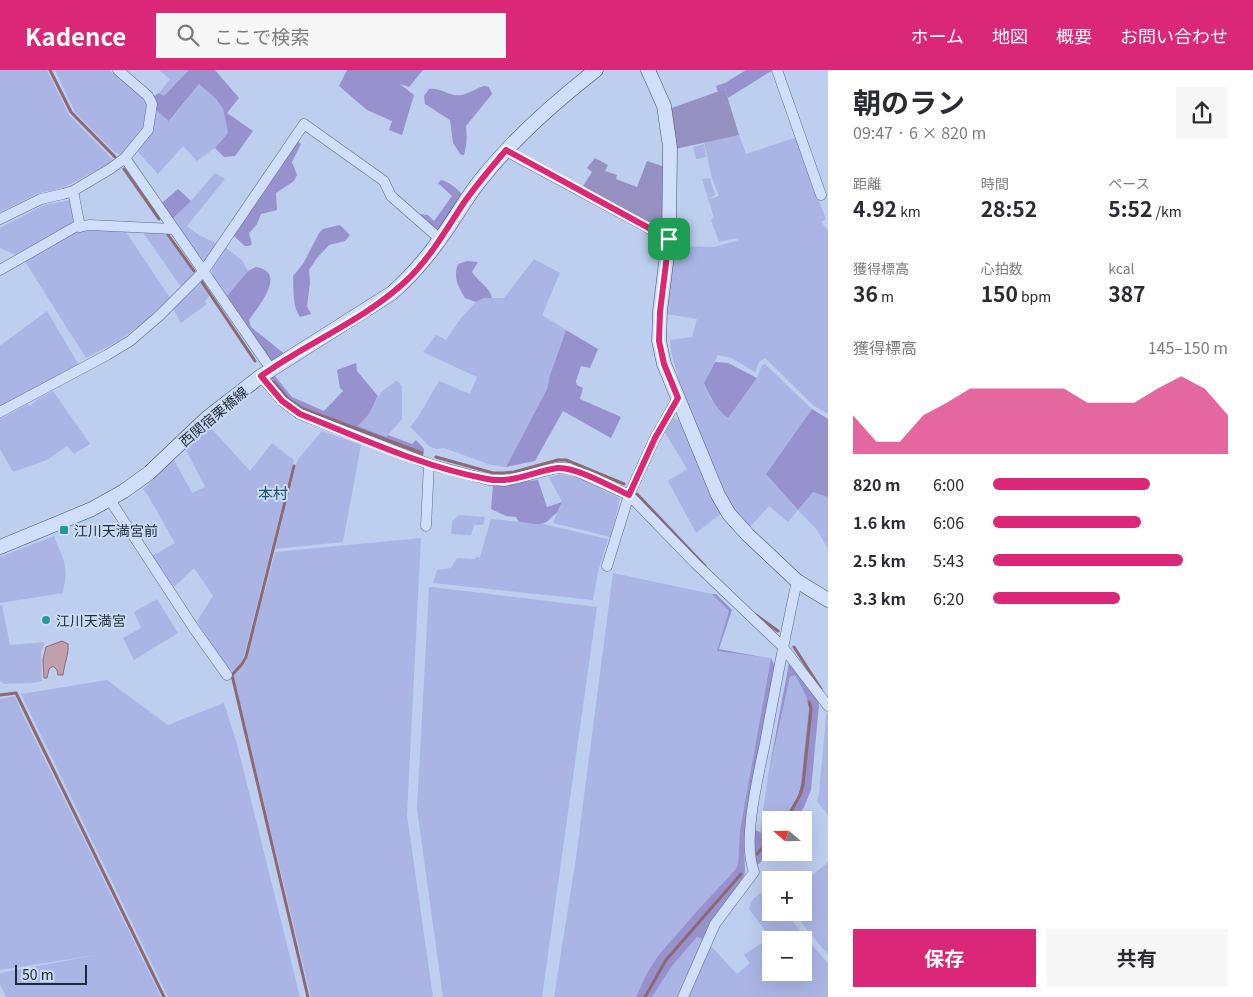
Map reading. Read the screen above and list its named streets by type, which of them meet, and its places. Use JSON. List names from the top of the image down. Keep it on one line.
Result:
{"streets":{"main road":["西関宿栗橋線"]},"districts":["本村"],"places":{"transit":["江川天満宮前"],"other":["江川天満宮"]},"scale_bar":"50 m","north":"left","page":{"header":"Kadence","search":"ここで検索","nav":["ホーム","地図","概要","お問い合わせ"],"heading":["朝のラン","09:47 · 6 × 820 m"],"stats":[["距離","4.92 km"],["時間","28:52"],["ペース","5:52 /km"],["獲得標高","36 m"],["心拍数","150 bpm"],["kcal","387"]],"chart":["獲得標高","145–150 m"],"list":[{"name":"820 m","note":"6:00"},{"name":"1.6 km","note":"6:06"},{"name":"2.5 km","note":"5:43"},{"name":"3.3 km","note":"6:20"}],"map_buttons":["+","−"],"buttons":["保存","共有"],"scale":"50 m"}}
